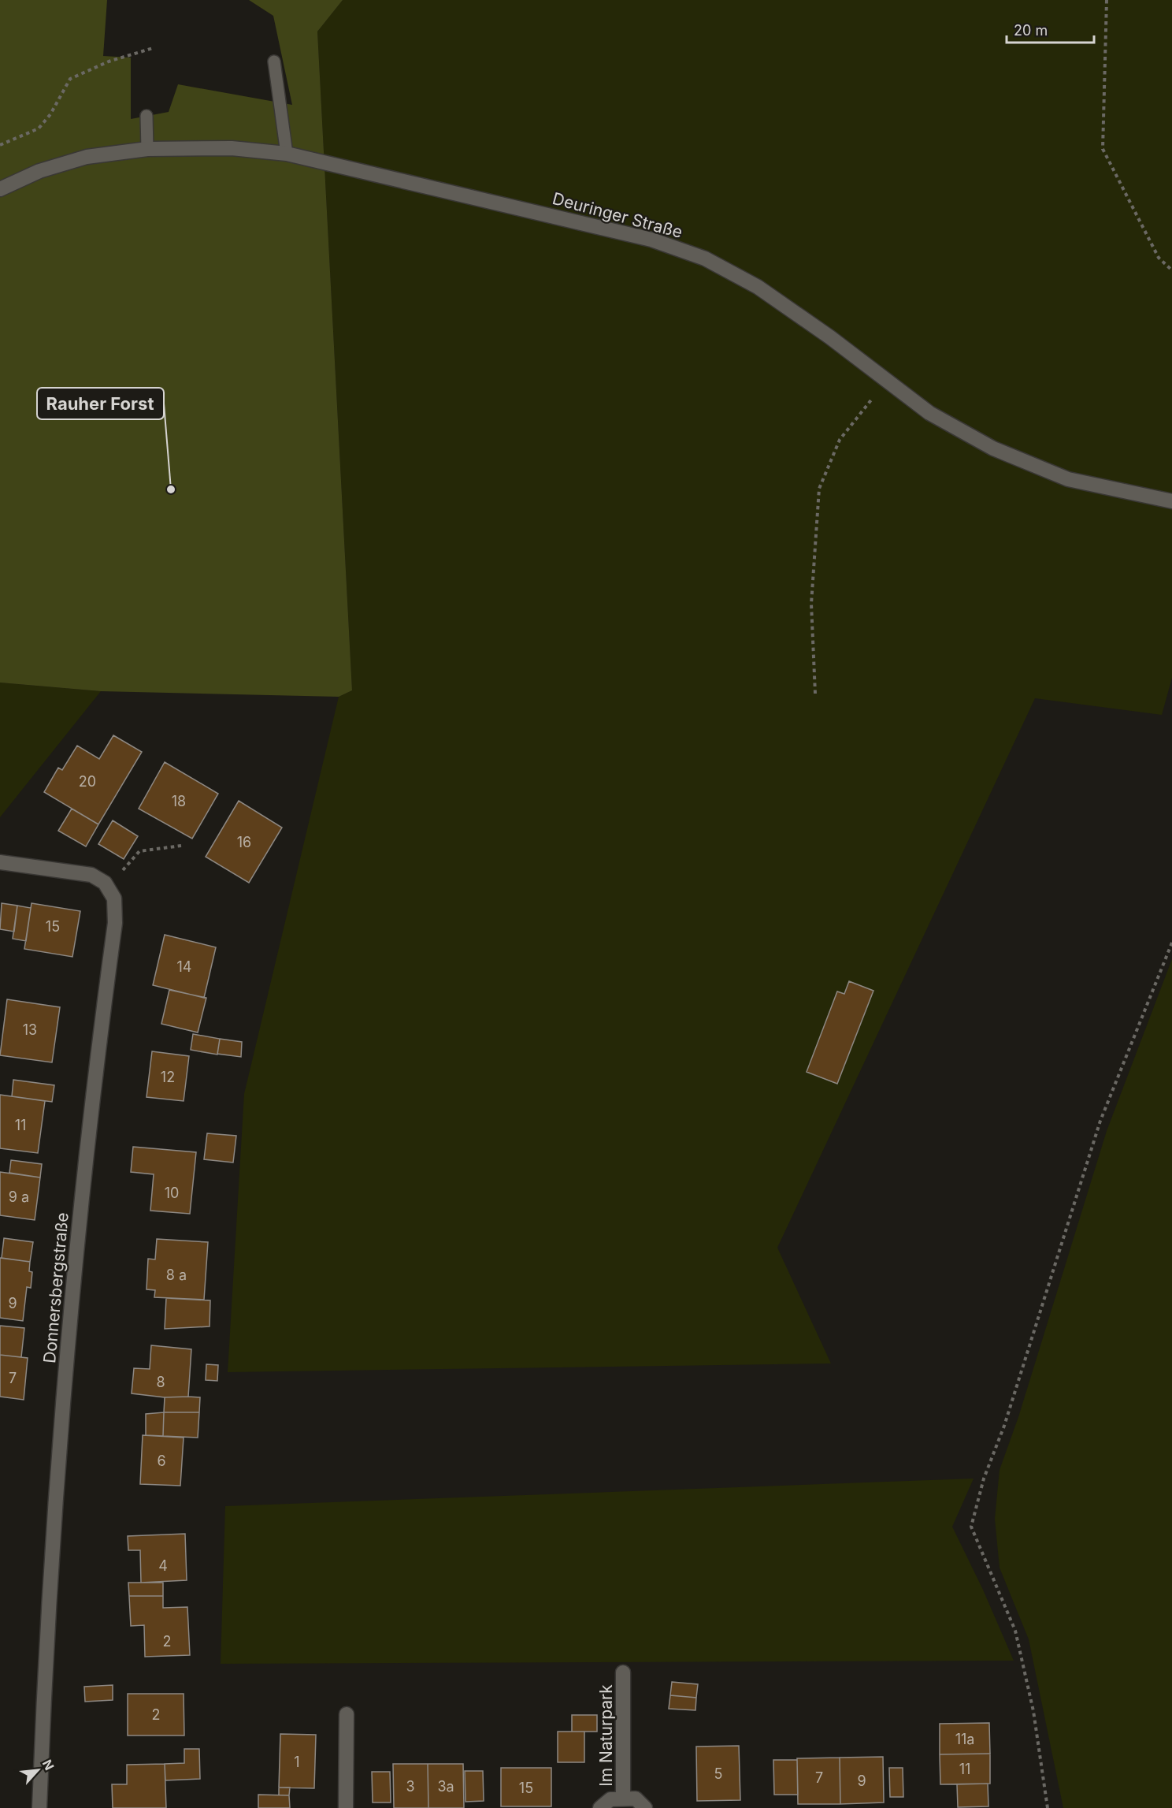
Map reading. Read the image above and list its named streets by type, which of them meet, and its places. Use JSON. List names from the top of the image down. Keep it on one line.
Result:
{"streets":{"street":["Deuringer Straße","Donnersbergstraße","Im Naturpark"]},"places":["Rauher Forst"],"house_numbers":["20","18","16","15","14","13","12","11","10","9 a","8 a","9","7","8","6","4","2","2","11a","1","11","5","7","9","3","3a","15"],"scale_bar":"20 m","north":"top right"}
